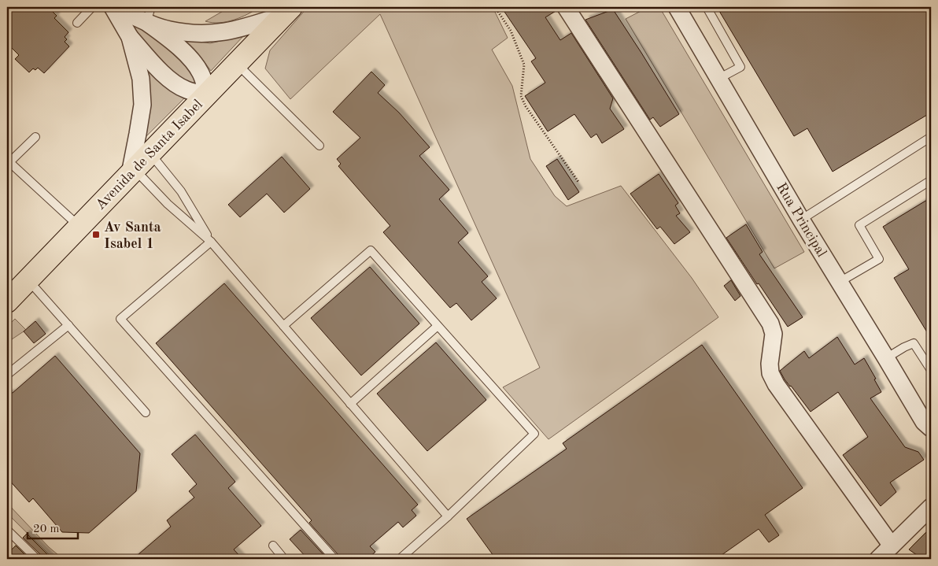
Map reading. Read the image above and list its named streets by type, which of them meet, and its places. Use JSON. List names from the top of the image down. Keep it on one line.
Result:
{"streets":{"main road":["Avenida de Santa Isabel"],"street":["Rua Principal"]},"places":{"transit":["Av Santa Isabel 1"]},"scale_bar":"20 m"}
